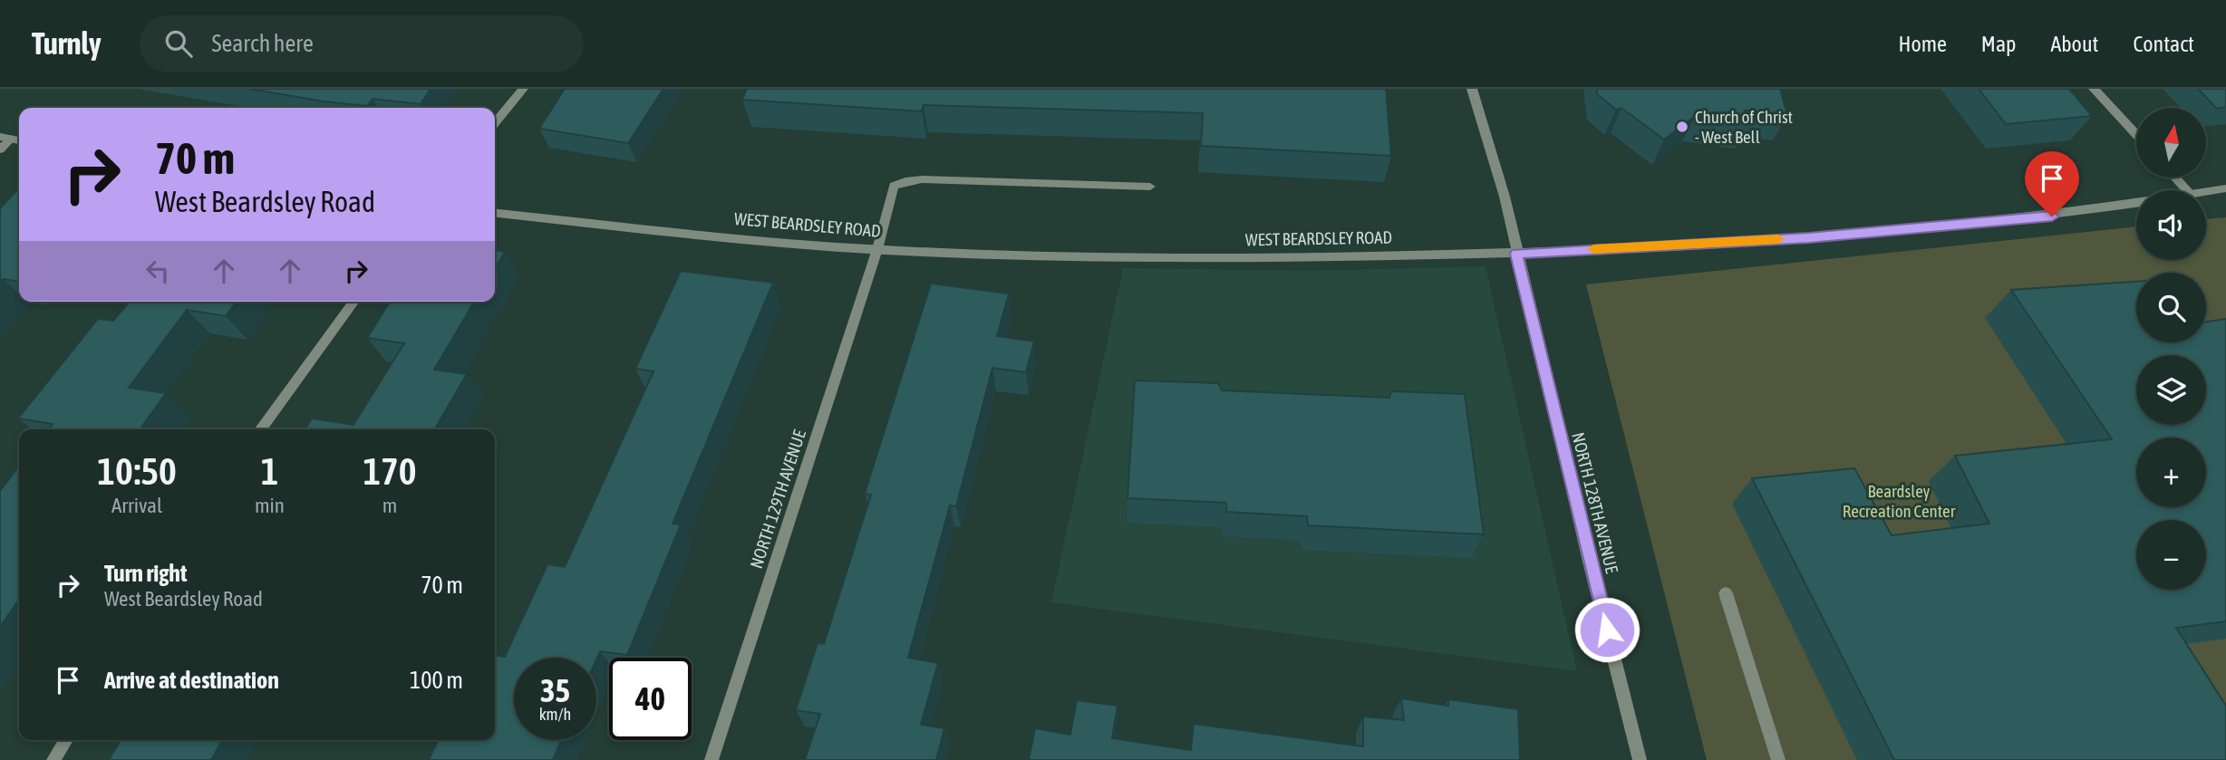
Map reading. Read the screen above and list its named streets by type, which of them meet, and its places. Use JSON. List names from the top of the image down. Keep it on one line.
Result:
{"streets":{"street":["WEST BEARDSLEY ROAD","NORTH 129TH AVENUE","NORTH 128TH AVENUE"]},"crossings":[["WEST BEARDSLEY ROAD","NORTH 129TH AVENUE"],["WEST BEARDSLEY ROAD","NORTH 128TH AVENUE"]],"parks":["Beardsley Recreation Center"],"places":["Church of Christ - West Bell"],"north":"top","page":{"header":"Turnly","search":"Search here","nav":["Home","Map","About","Contact"],"map_buttons":["+","−"],"turn":["70 m","West Beardsley Road"],"eta":["10:50","Arrival","1","min","170","m"],"list":[{"name":"Turn right","note":"West Beardsley Road","value":"70 m"},{"name":"Arrive at destination","value":"100 m"}],"speed":"35 km/h","limit":"40"}}
